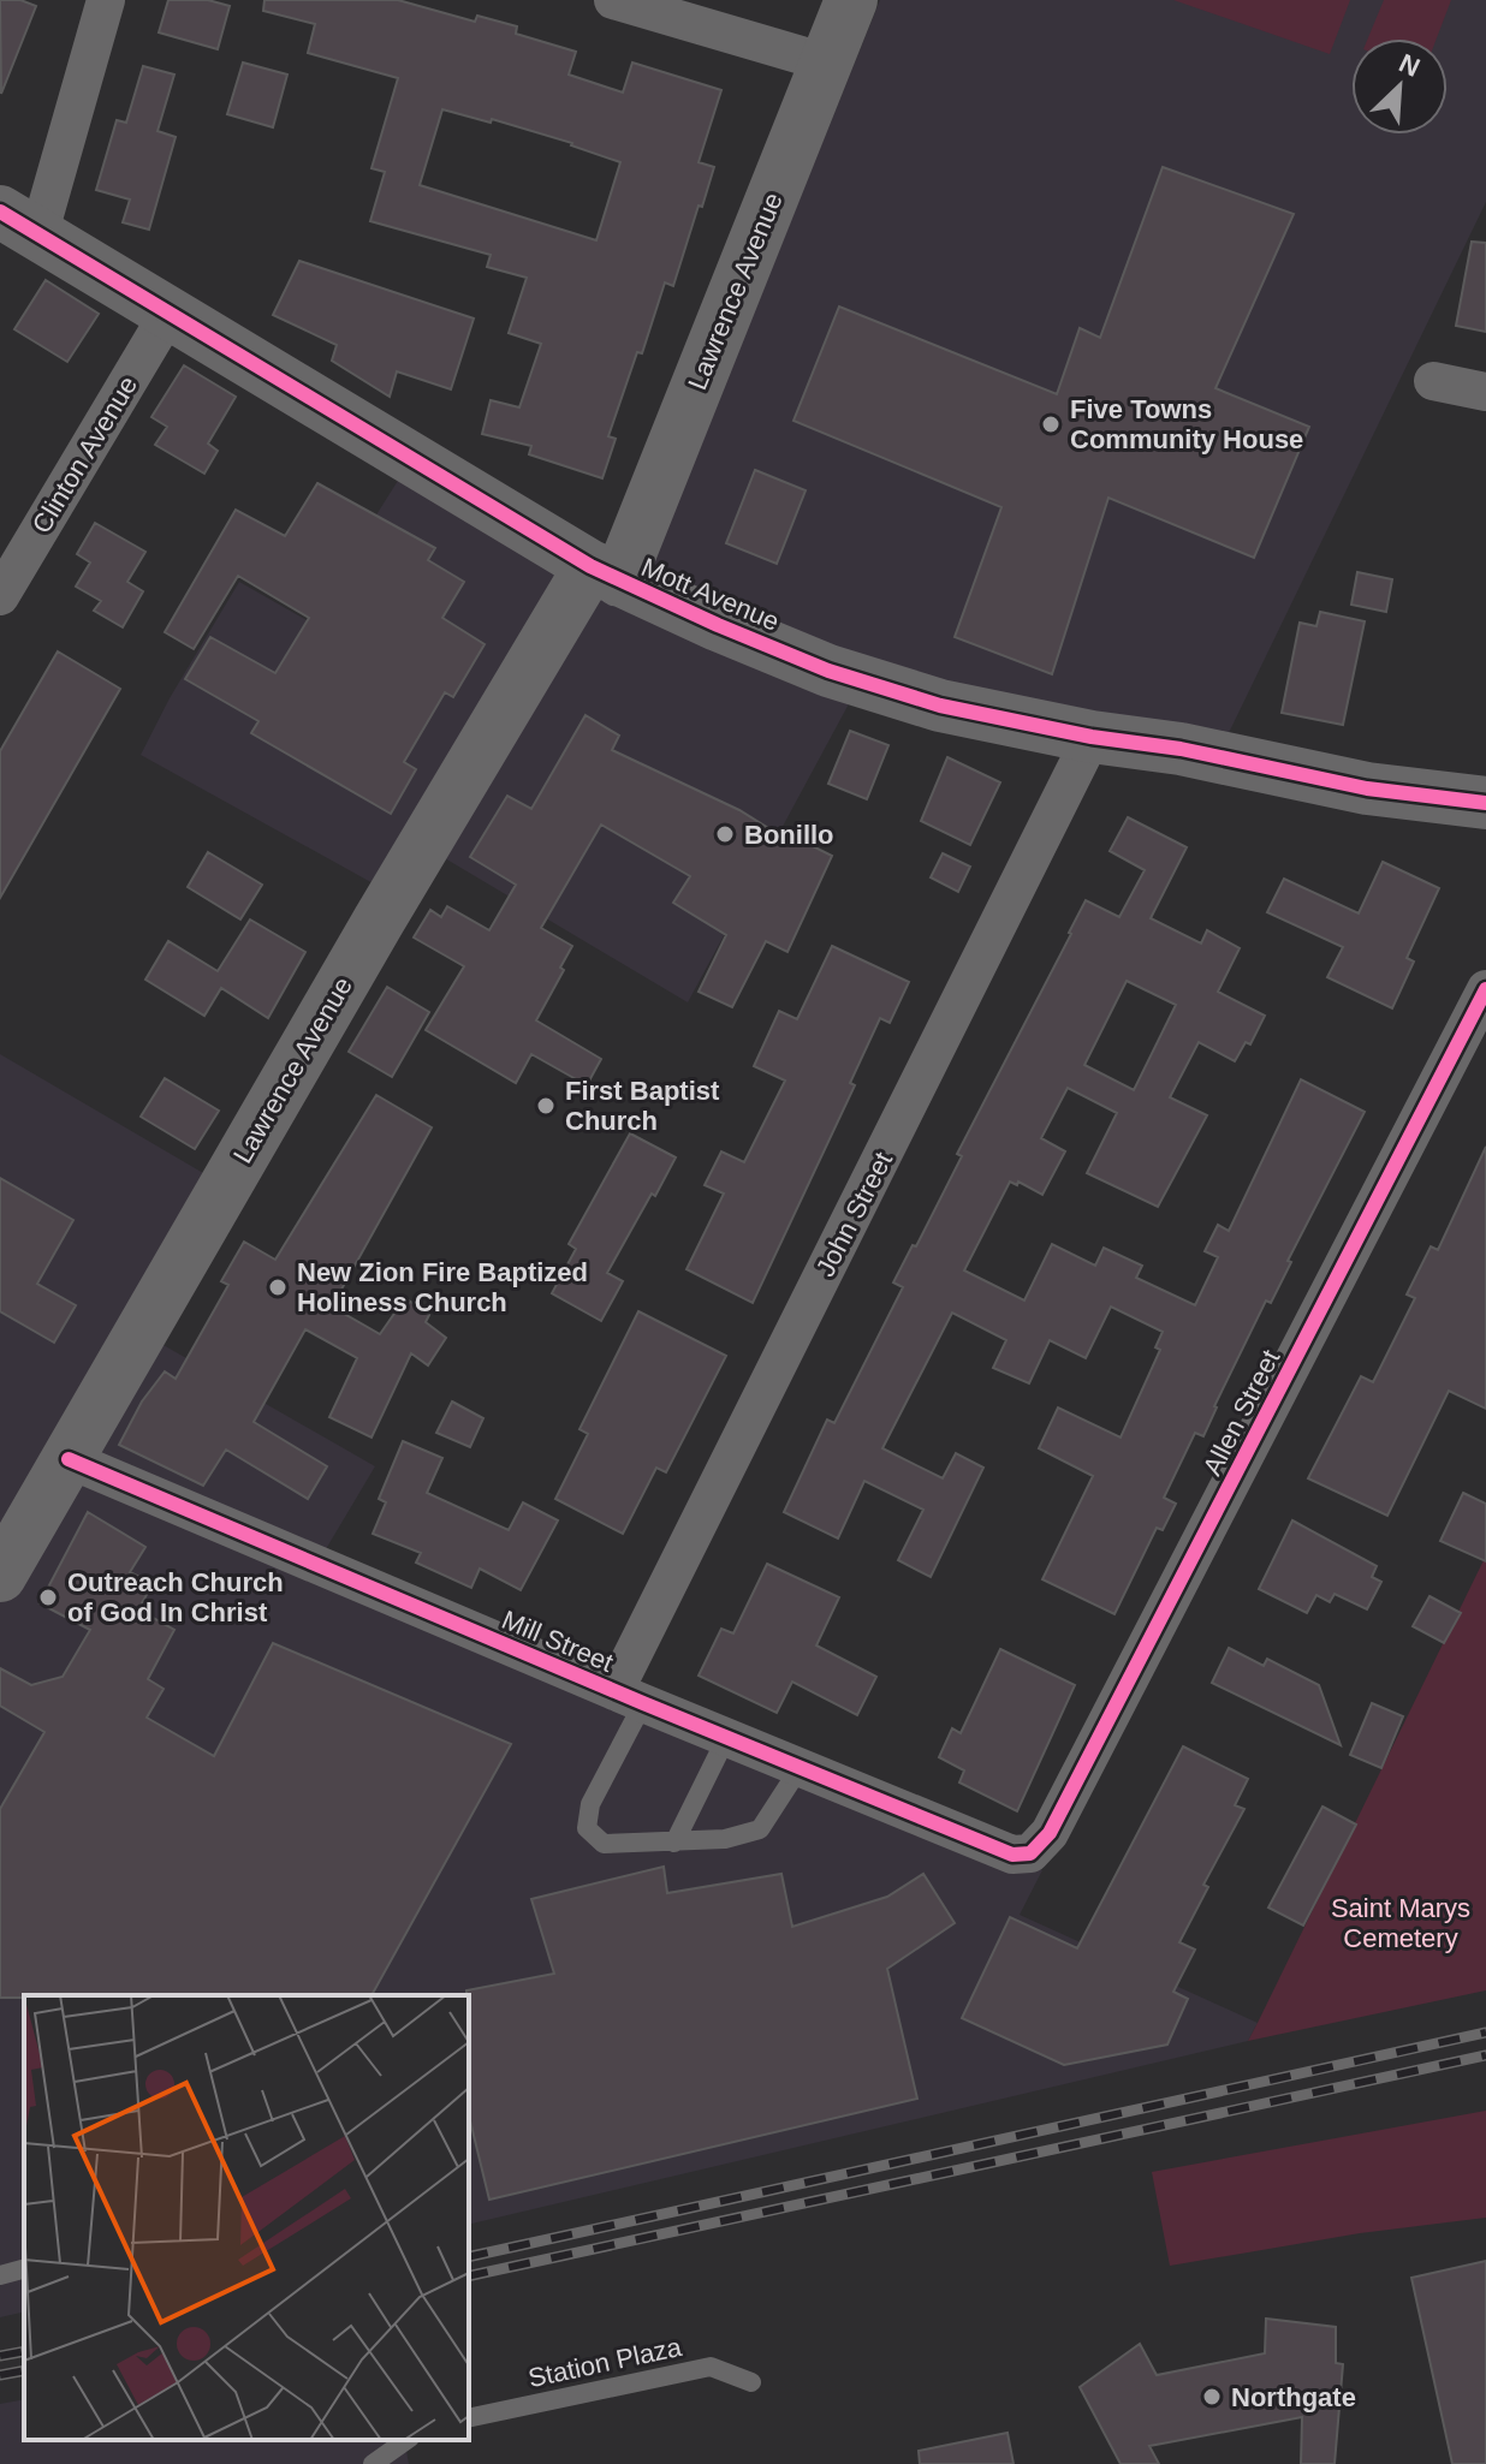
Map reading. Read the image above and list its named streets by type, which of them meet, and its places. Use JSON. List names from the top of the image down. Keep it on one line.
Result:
{"streets":{"street":["Lawrence Avenue","Clinton Avenue","Mott Avenue","John Street","Allen Street","Mill Street"],"lane":["Station Plaza"]},"crossings":[["Lawrence Avenue","Mott Avenue"],["Lawrence Avenue","Mill Street"],["Clinton Avenue","Mott Avenue"],["Mott Avenue","John Street"],["John Street","Mill Street"],["Allen Street","Mill Street"]],"parks":["Saint Marys Cemetery"],"places":["Five Towns Community House","Bonillo","First Baptist Church","New Zion Fire Baptized Holiness Church","Outreach Church of God In Christ","Northgate"],"north":"top right"}
